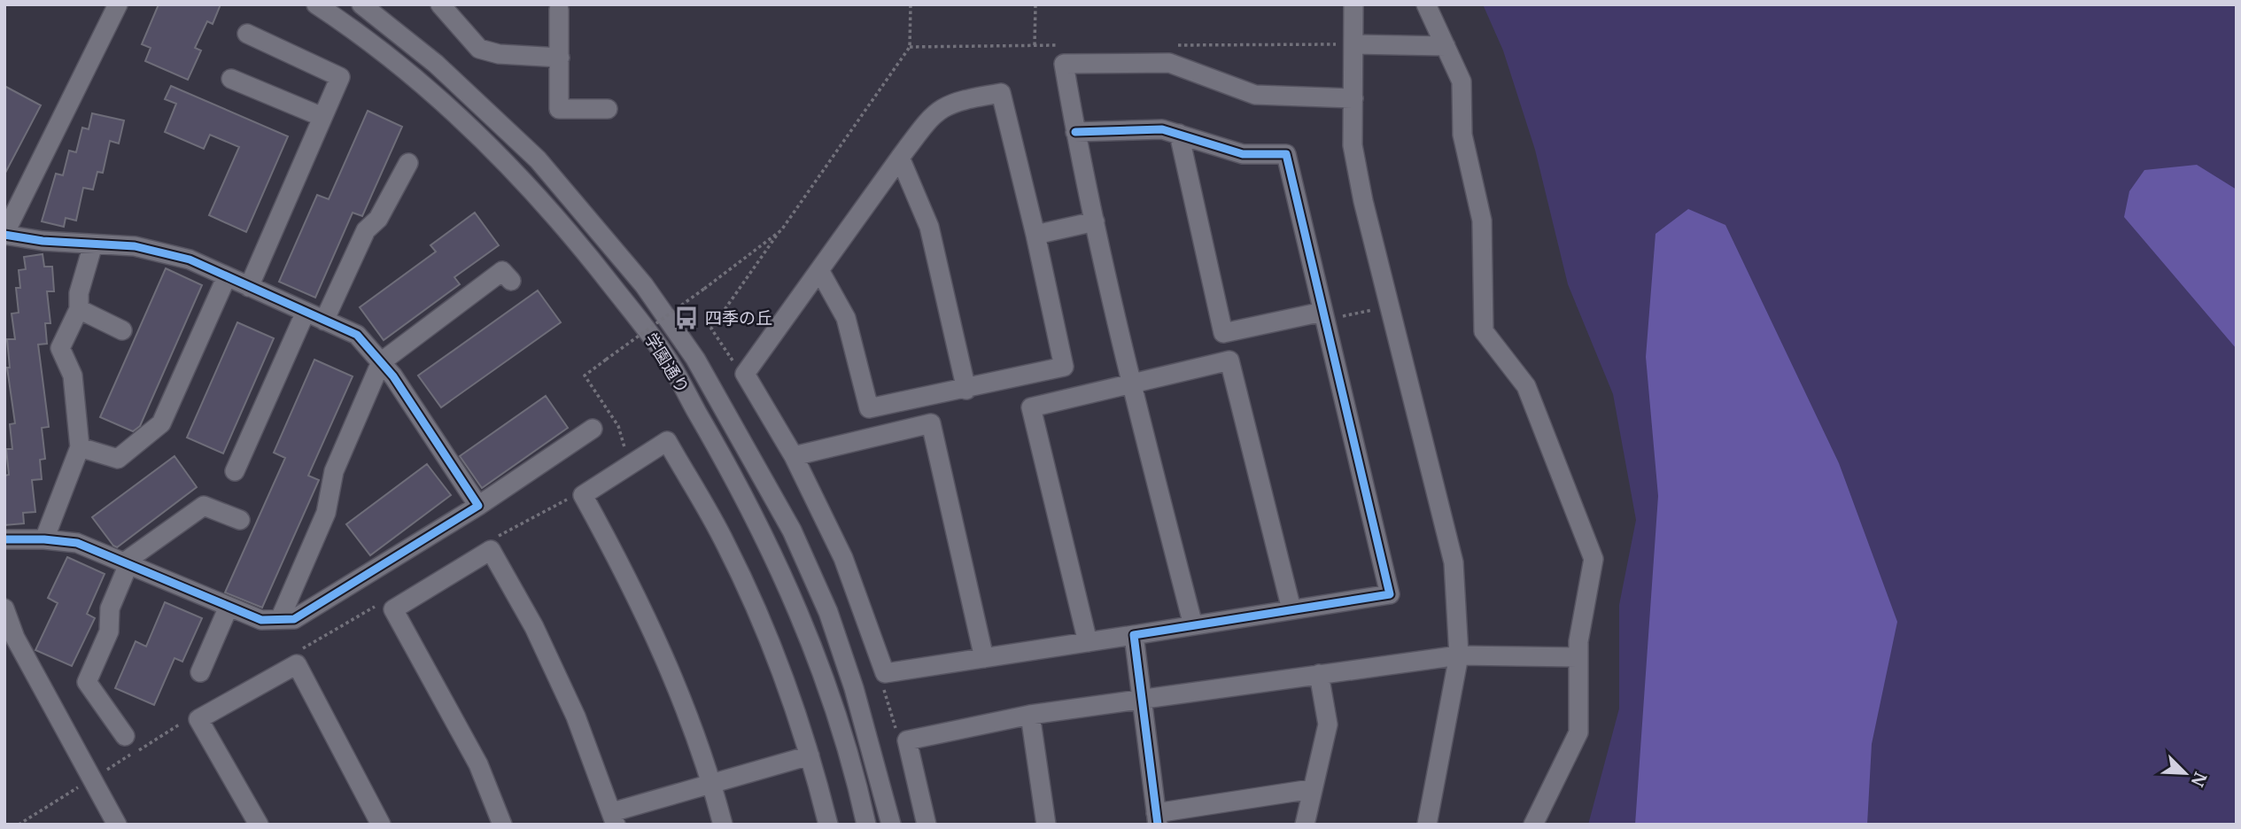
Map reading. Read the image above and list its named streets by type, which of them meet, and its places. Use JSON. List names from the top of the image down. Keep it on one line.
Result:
{"streets":{"street":["学園通り"]},"places":{"bus stop":["四季の丘"]},"north":"bottom right"}
